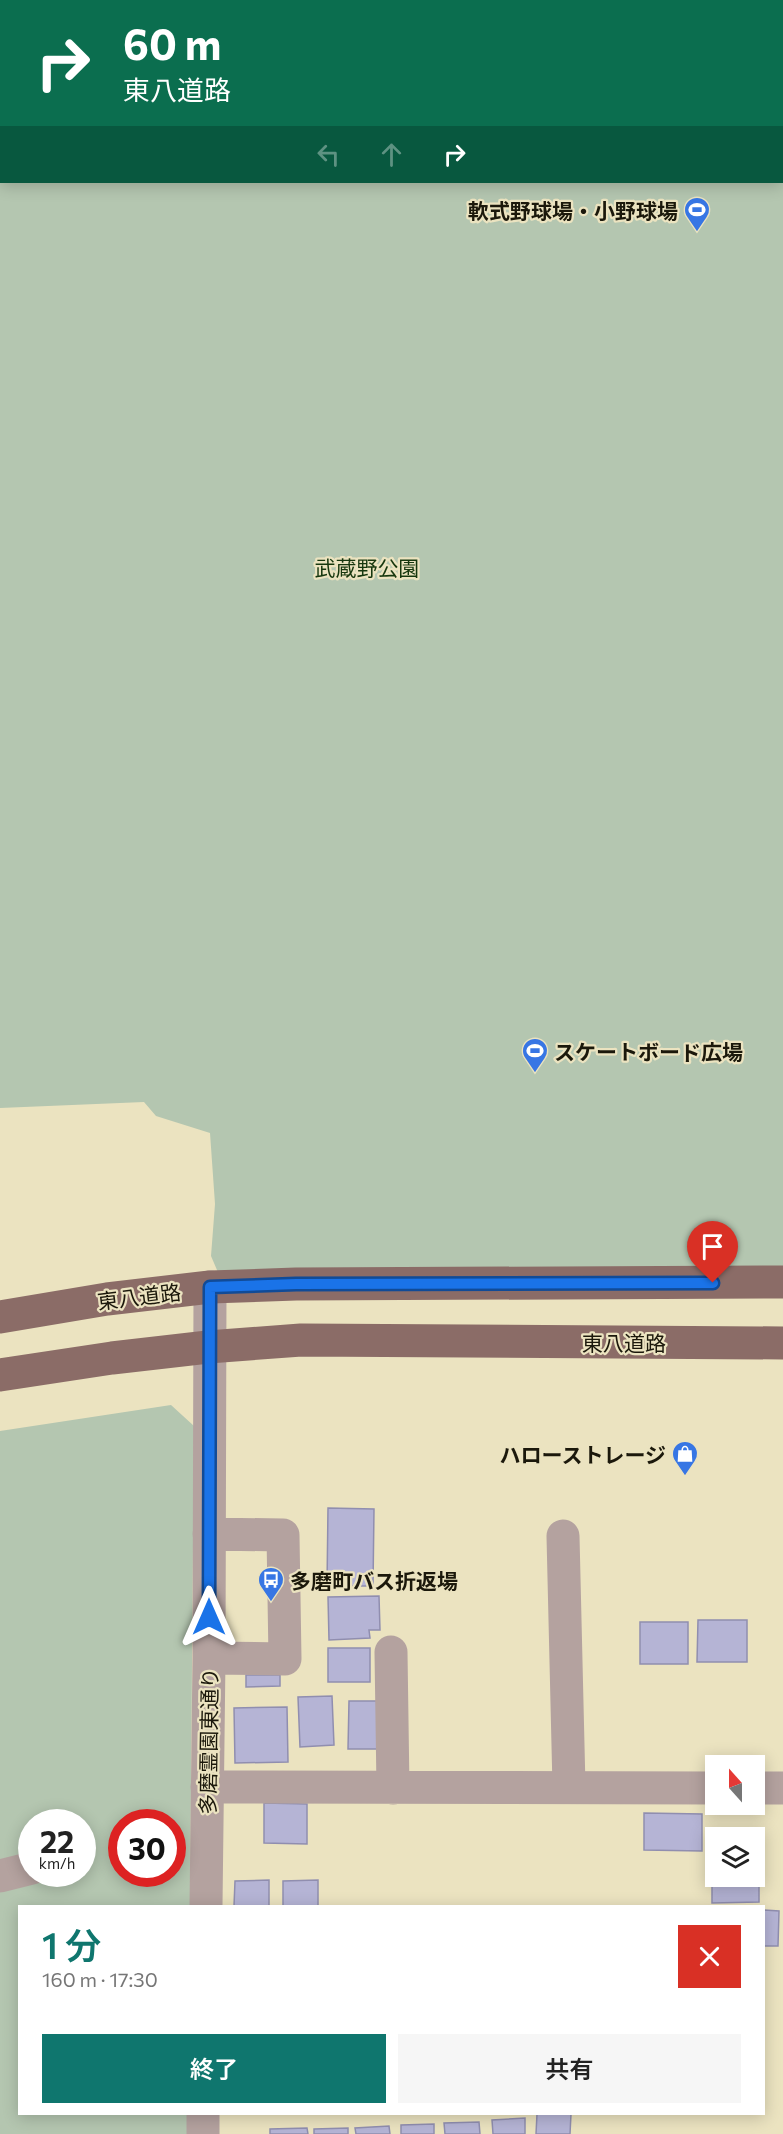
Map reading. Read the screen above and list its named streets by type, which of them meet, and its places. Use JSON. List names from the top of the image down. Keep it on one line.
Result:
{"streets":{"main road":["東八道路"],"street":["多磨霊園東通り"]},"crossings":[["東八道路","多磨霊園東通り"]],"parks":["武蔵野公園"],"places":{"sports":["軟式野球場・小野球場","スケートボード広場"],"shop":["ハローストレージ"],"bus stop":["多磨町バス折返場"]},"north":"top","page":{"turn":["60 m","東八道路"],"speed":"22 km/h","limit":"30","heading":["1 分","160 m · 17:30"],"buttons":["終了","共有"]}}
